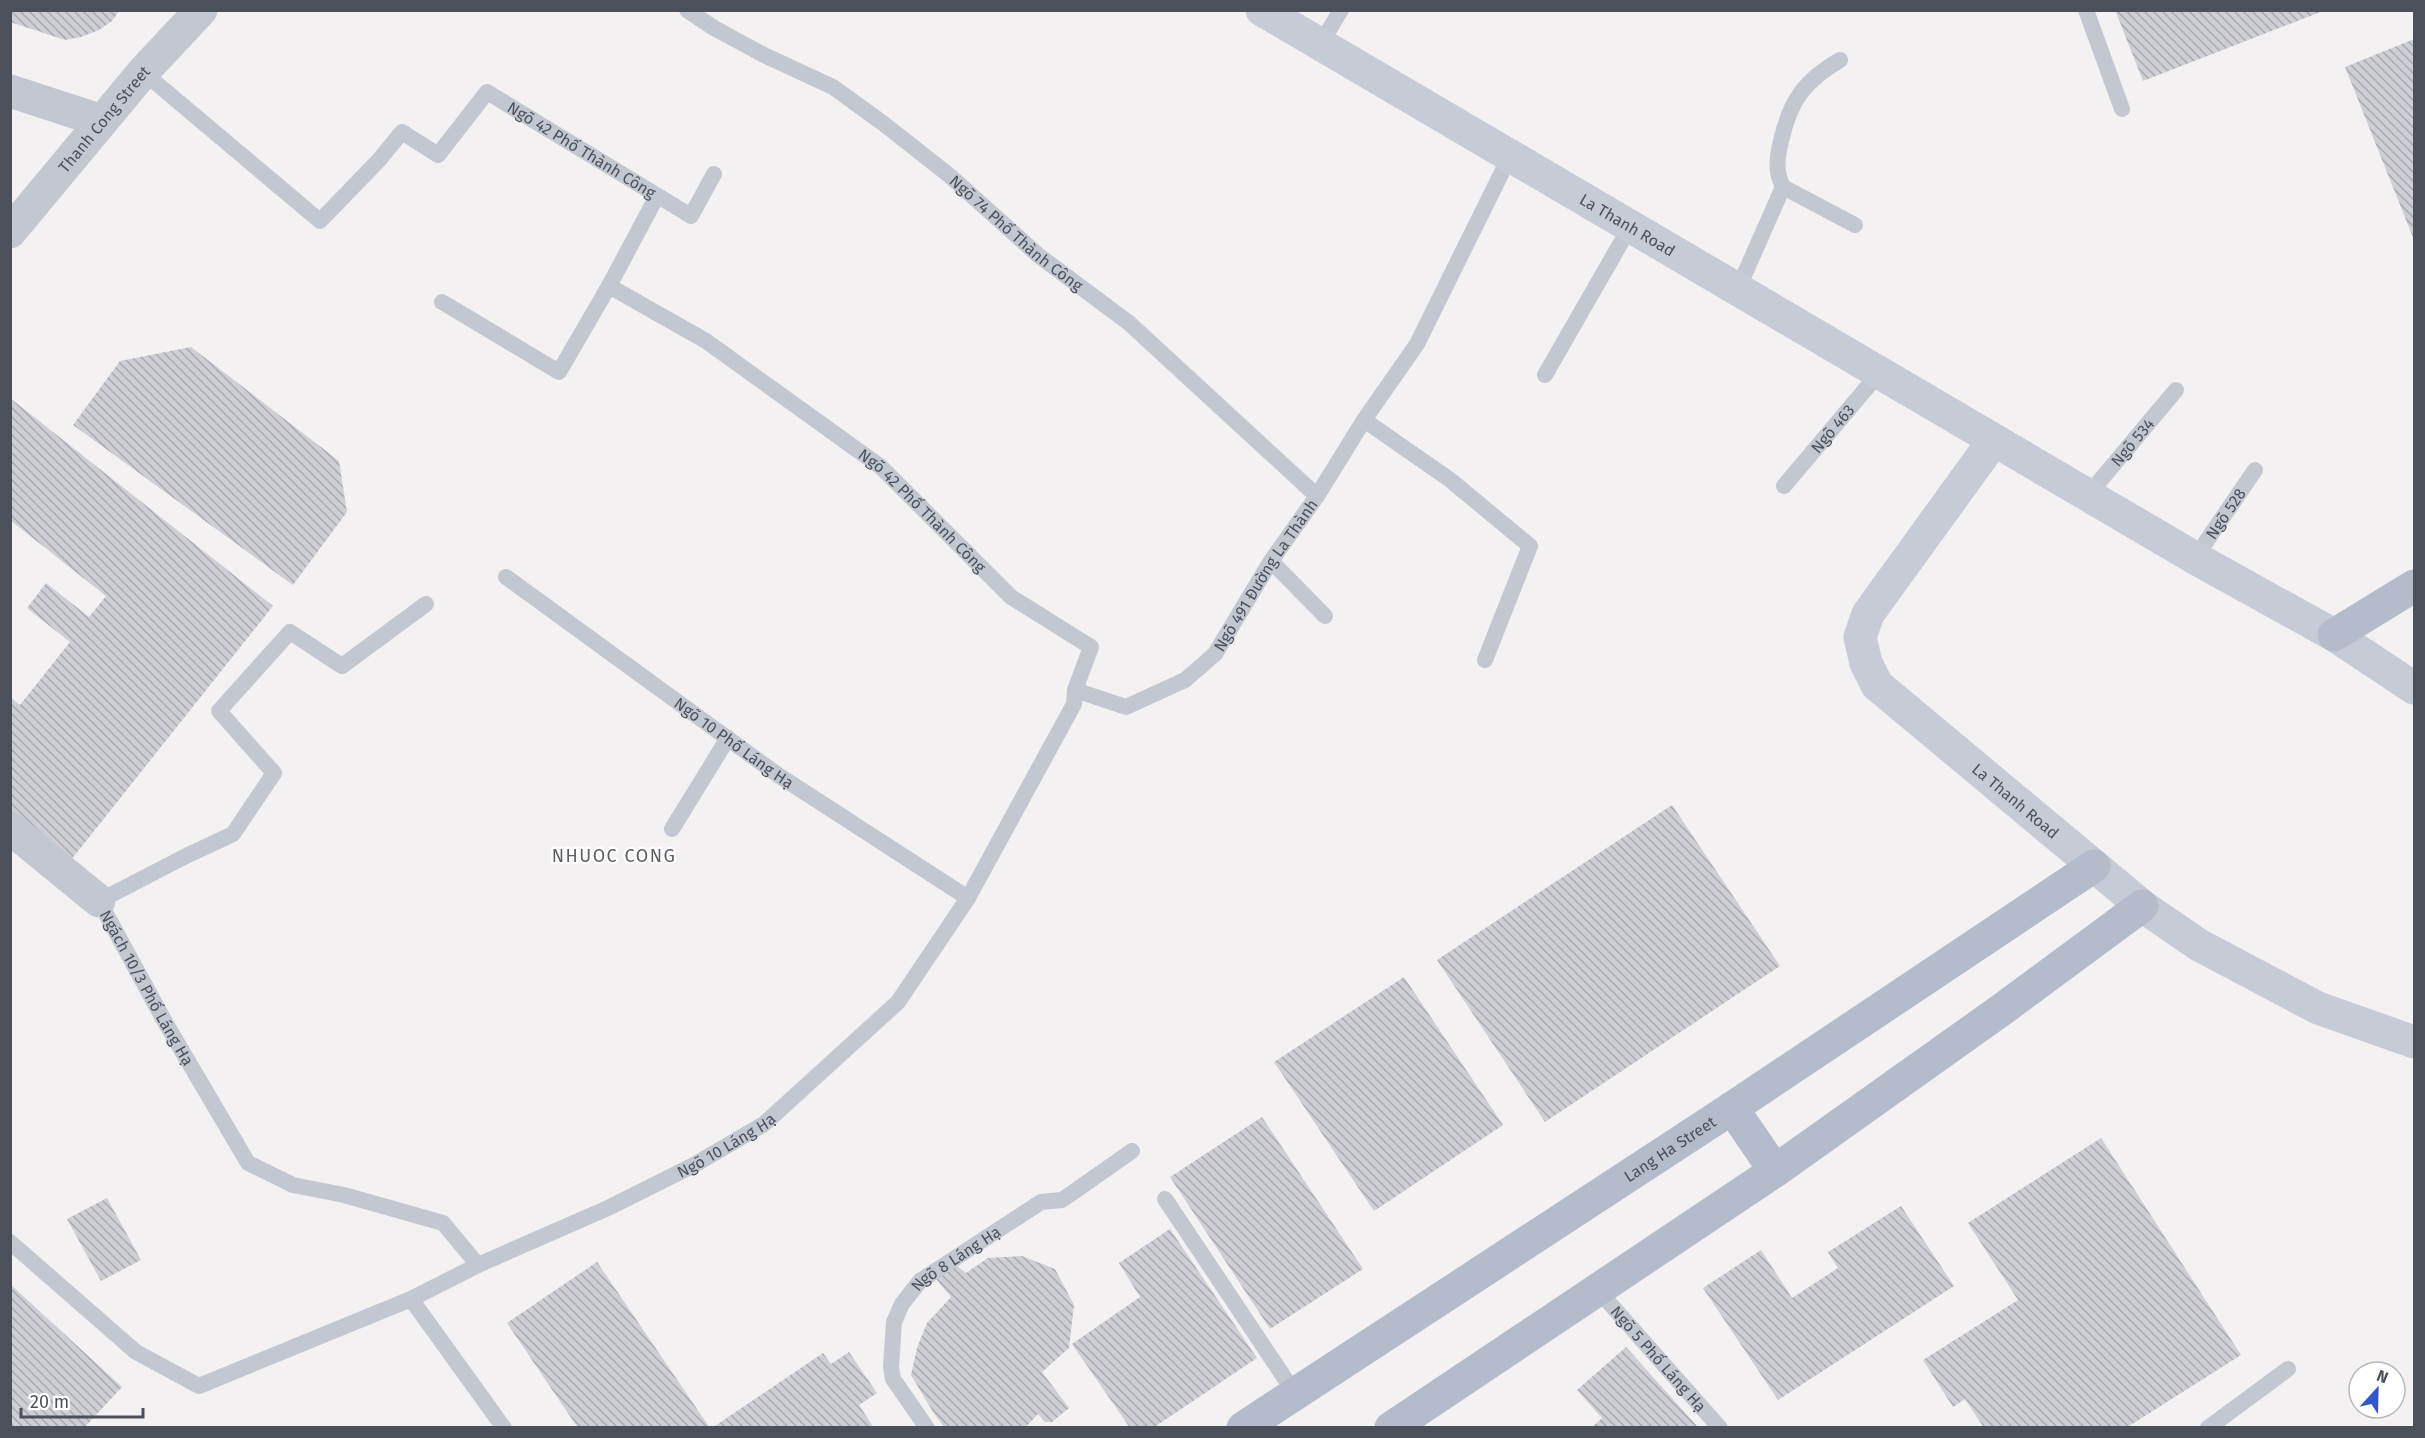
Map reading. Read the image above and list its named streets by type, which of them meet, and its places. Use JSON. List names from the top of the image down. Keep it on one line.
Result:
{"streets":{"main road":["La Thanh Road","Lang Ha Street"],"street":["Thanh Cong Street"],"lane":["Ngõ 42 Phố Thành Công","Ngõ 74 Phố Thành Công","Ngõ 463","Ngõ 534","Ngõ 528","Ngõ 491 Đường La Thành","Ngõ 10 Phố Láng Hạ","Ngách 10/3 Phố Láng Hạ","Ngõ 10 Láng Hạ","Ngõ 8 Láng Hạ","Ngõ 5 Phố Láng Hạ"]},"crossings":[["Thanh Cong Street","Ngõ 42 Phố Thành Công"],["Ngõ 42 Phố Thành Công","Ngõ 491 Đường La Thành"],["La Thanh Road","Ngõ 463"],["La Thanh Road","Ngõ 534"],["La Thanh Road","Ngõ 528"],["La Thanh Road","Ngõ 491 Đường La Thành"],["La Thanh Road","Lang Ha Street"],["Ngõ 74 Phố Thành Công","Ngõ 491 Đường La Thành"],["Ngõ 10 Phố Láng Hạ","Ngõ 10 Láng Hạ"],["Ngách 10/3 Phố Láng Hạ","Ngõ 10 Láng Hạ"]],"districts":["NHUOC CONG"],"scale_bar":"20 m","north":"top"}
